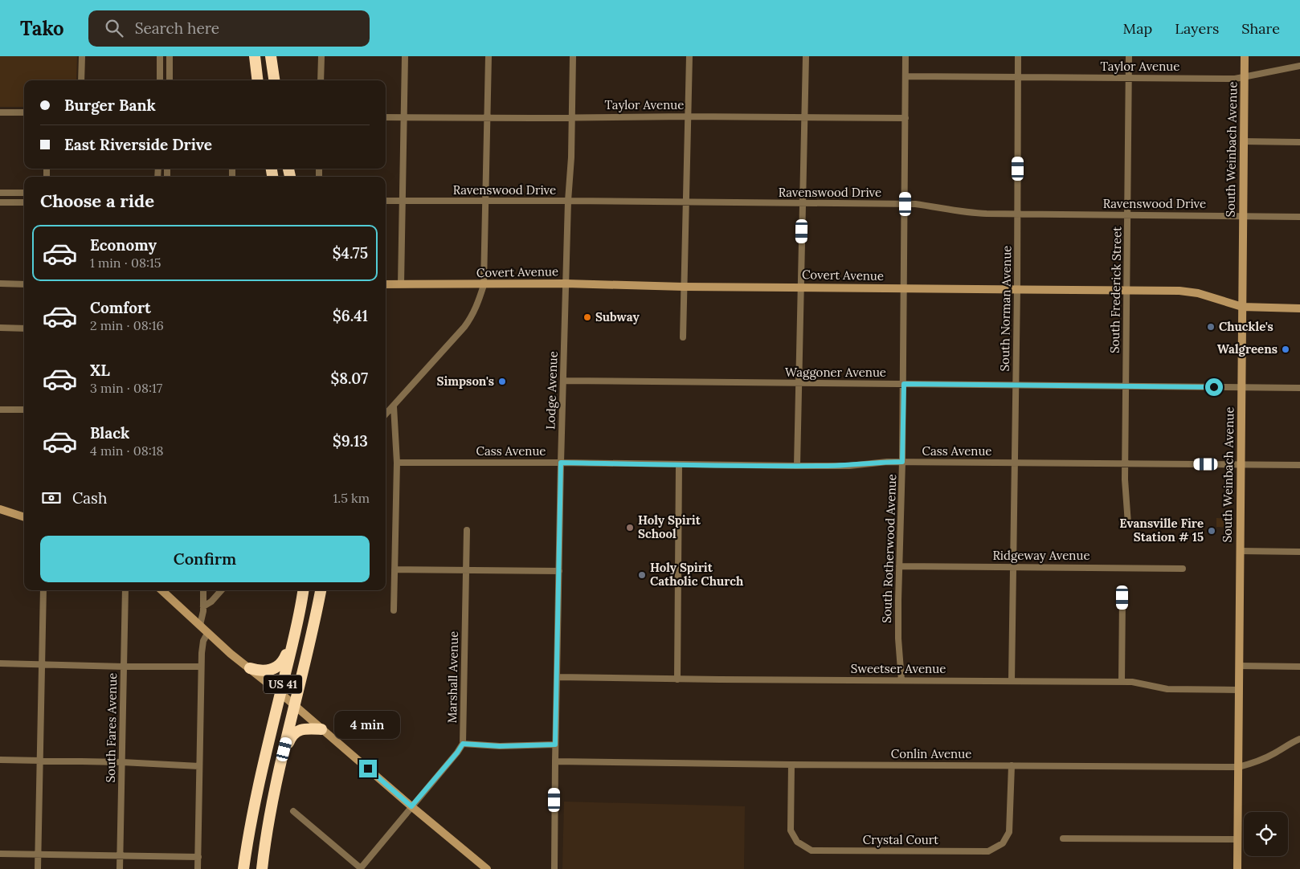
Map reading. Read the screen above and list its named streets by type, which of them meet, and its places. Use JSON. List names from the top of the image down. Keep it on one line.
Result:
{"streets":{"highway":["US 41"],"street":["Taylor Avenue","South Weinbach Avenue","Ravenswood Drive","Covert Avenue","South Frederick Street","South Norman Avenue","Waggoner Avenue","Lodge Avenue","Cass Avenue","South Rotherwood Avenue","Ridgeway Avenue","Sweetser Avenue","Marshall Avenue","South Fares Avenue","Conlin Avenue","Crystal Court"]},"crossings":[["Taylor Avenue","South Weinbach Avenue"],["Taylor Avenue","South Frederick Street"],["Taylor Avenue","South Norman Avenue"],["Taylor Avenue","Lodge Avenue"],["Taylor Avenue","South Rotherwood Avenue"],["South Weinbach Avenue","Ravenswood Drive"],["South Weinbach Avenue","Covert Avenue"],["South Weinbach Avenue","Waggoner Avenue"],["South Weinbach Avenue","Cass Avenue"],["South Weinbach Avenue","Sweetser Avenue"],["South Weinbach Avenue","Conlin Avenue"],["Ravenswood Drive","South Frederick Street"],["Ravenswood Drive","South Norman Avenue"],["Ravenswood Drive","Lodge Avenue"],["Ravenswood Drive","South Rotherwood Avenue"],["Covert Avenue","South Frederick Street"],["Covert Avenue","South Norman Avenue"],["Covert Avenue","Lodge Avenue"],["Covert Avenue","South Rotherwood Avenue"],["South Frederick Street","Waggoner Avenue"],["South Frederick Street","Cass Avenue"],["South Norman Avenue","Waggoner Avenue"],["South Norman Avenue","Cass Avenue"],["South Norman Avenue","Ridgeway Avenue"],["South Norman Avenue","Sweetser Avenue"],["Waggoner Avenue","Lodge Avenue"],["Waggoner Avenue","South Rotherwood Avenue"],["Lodge Avenue","Cass Avenue"],["Lodge Avenue","Sweetser Avenue"],["Lodge Avenue","Conlin Avenue"],["Cass Avenue","South Rotherwood Avenue"],["South Rotherwood Avenue","Ridgeway Avenue"],["South Rotherwood Avenue","Sweetser Avenue"],["Conlin Avenue","Crystal Court"]],"places":["Subway","Chuckle's","Walgreens","Simpson's","Holy Spirit School","Evansville Fire Station # 15","Holy Spirit Catholic Church"],"page":{"header":"Tako","search":"Search here","nav":["Map","Layers","Share"],"banner":["Burger Bank","East Riverside Drive"],"heading":"Choose a ride","list":[{"name":"Economy","note":"1 min · 08:15","value":"$4.75"},{"name":"Comfort","note":"2 min · 08:16","value":"$6.41"},{"name":"XL","note":"3 min · 08:17","value":"$8.07"},{"name":"Black","note":"4 min · 08:18","value":"$9.13"}],"pay":["Cash","1.5 km"],"buttons":"Confirm","bubble":"4 min"}}
